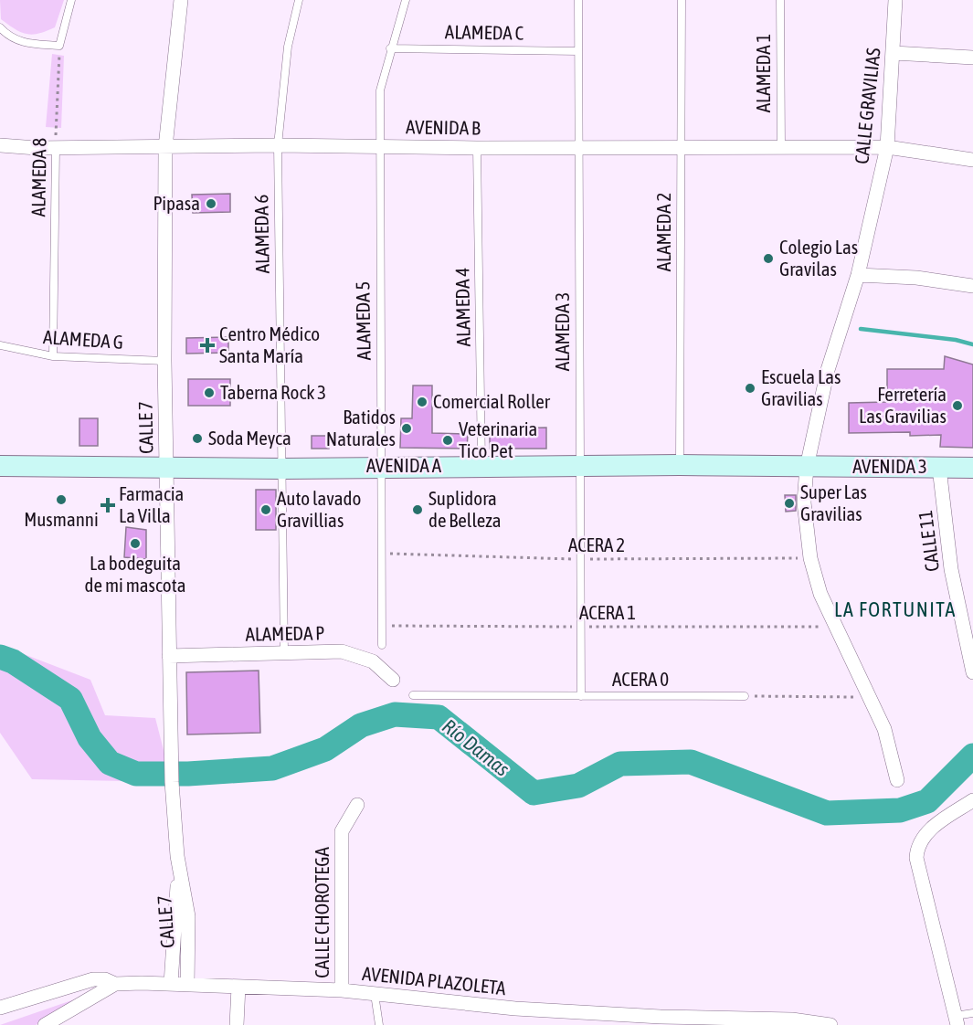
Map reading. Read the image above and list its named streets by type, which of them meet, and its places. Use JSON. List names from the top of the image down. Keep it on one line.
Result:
{"streets":{"street":["CALLE GRAVILIAS","AVENIDA B","CALLE 7","AVENIDA A","AVENIDA 3","CALLE 11","ALAMEDA P","CALLE CHOROTEGA","AVENIDA PLAZOLETA"],"lane":["ALAMEDA C","ALAMEDA 1","ALAMEDA 8","ALAMEDA 2","ALAMEDA 6","ALAMEDA 4","ALAMEDA 5","ALAMEDA 3","ALAMEDA G","ACERA 0"],"path":["ACERA 2","ACERA 1"]},"crossings":[["ALAMEDA C","ALAMEDA 5"],["ALAMEDA C","ALAMEDA 3"],["ALAMEDA 1","AVENIDA B"],["CALLE GRAVILIAS","AVENIDA B"],["CALLE GRAVILIAS","AVENIDA A"],["CALLE GRAVILIAS","AVENIDA 3"],["CALLE GRAVILIAS","ACERA 2"],["CALLE GRAVILIAS","ACERA 1"],["AVENIDA B","ALAMEDA 8"],["AVENIDA B","ALAMEDA 2"],["AVENIDA B","ALAMEDA 6"],["AVENIDA B","ALAMEDA 4"],["AVENIDA B","ALAMEDA 5"],["AVENIDA B","ALAMEDA 3"],["AVENIDA B","CALLE 7"],["ALAMEDA 8","ALAMEDA G"],["ALAMEDA 2","AVENIDA A"],["ALAMEDA 6","AVENIDA A"],["ALAMEDA 4","AVENIDA A"],["ALAMEDA 5","AVENIDA A"],["ALAMEDA 5","ACERA 2"],["ALAMEDA 5","ACERA 1"],["ALAMEDA 3","AVENIDA A"],["ALAMEDA 3","ACERA 2"],["ALAMEDA 3","ACERA 1"],["ALAMEDA 3","ACERA 0"],["ALAMEDA G","CALLE 7"],["CALLE 7","AVENIDA A"],["CALLE 7","ALAMEDA P"],["CALLE 7","AVENIDA PLAZOLETA"],["AVENIDA A","AVENIDA 3"],["AVENIDA 3","CALLE 11"],["CALLE CHOROTEGA","AVENIDA PLAZOLETA"]],"districts":["LA FORTUNITA"],"water":["Río Damas"],"places":{"other":["Pipasa","Colegio Las Gravilas","Escuela Las Gravilias","Taberna Rock 3","Comercial Roller","Ferretería Las Gravilias","Batidos Naturales","Soda Meyca","Veterinaria Tico Pet","Musmanni","Super Las Gravilias","Auto lavado Gravillias","Suplidora de Belleza","La bodeguita de mi mascota"],"health":["Centro Médico Santa María","Farmacia La Villa"]}}
